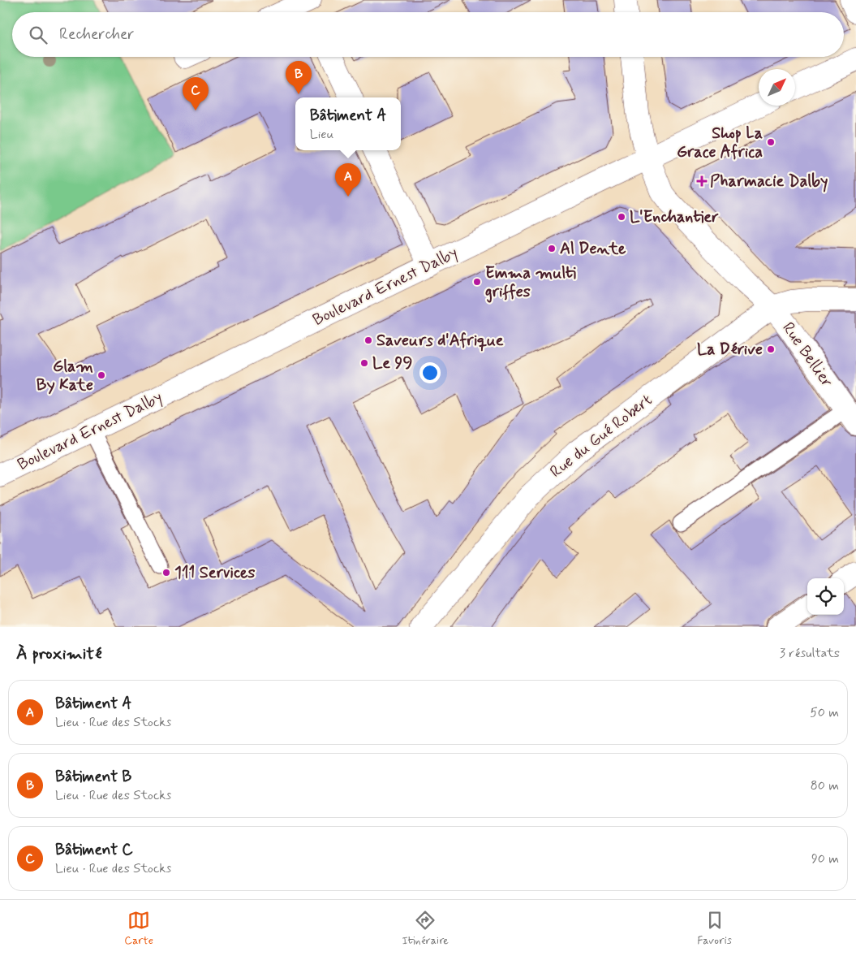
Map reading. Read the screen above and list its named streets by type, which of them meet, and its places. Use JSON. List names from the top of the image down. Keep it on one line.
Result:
{"streets":{"street":["Boulevard Ernest Dalby","Rue Bellier","Rue du Gué Robert"]},"crossings":[["Boulevard Ernest Dalby","Rue Bellier"],["Rue Bellier","Rue du Gué Robert"]],"places":{"other":["Shop La Grace Africa","L'Enchantier","Al Dente","Emma multi griffes","Saveurs d'Afrique","La Dérive","Le 99","Glam By Kate","111 Services"],"health":["Pharmacie Dalby"]},"north":"top right","page":{"search":"Rechercher","pins":["B","C","A"],"popup":["Bâtiment A","Lieu"],"heading":["À proximité","3 résultats"],"list":[{"mark":"A","name":"Bâtiment A","note":"Lieu · Rue des Stocks","value":"50 m"},{"mark":"B","name":"Bâtiment B","note":"Lieu · Rue des Stocks","value":"80 m"},{"mark":"C","name":"Bâtiment C","note":"Lieu · Rue des Stocks","value":"90 m"}],"nav":["Carte","Itinéraire","Favoris"]}}
